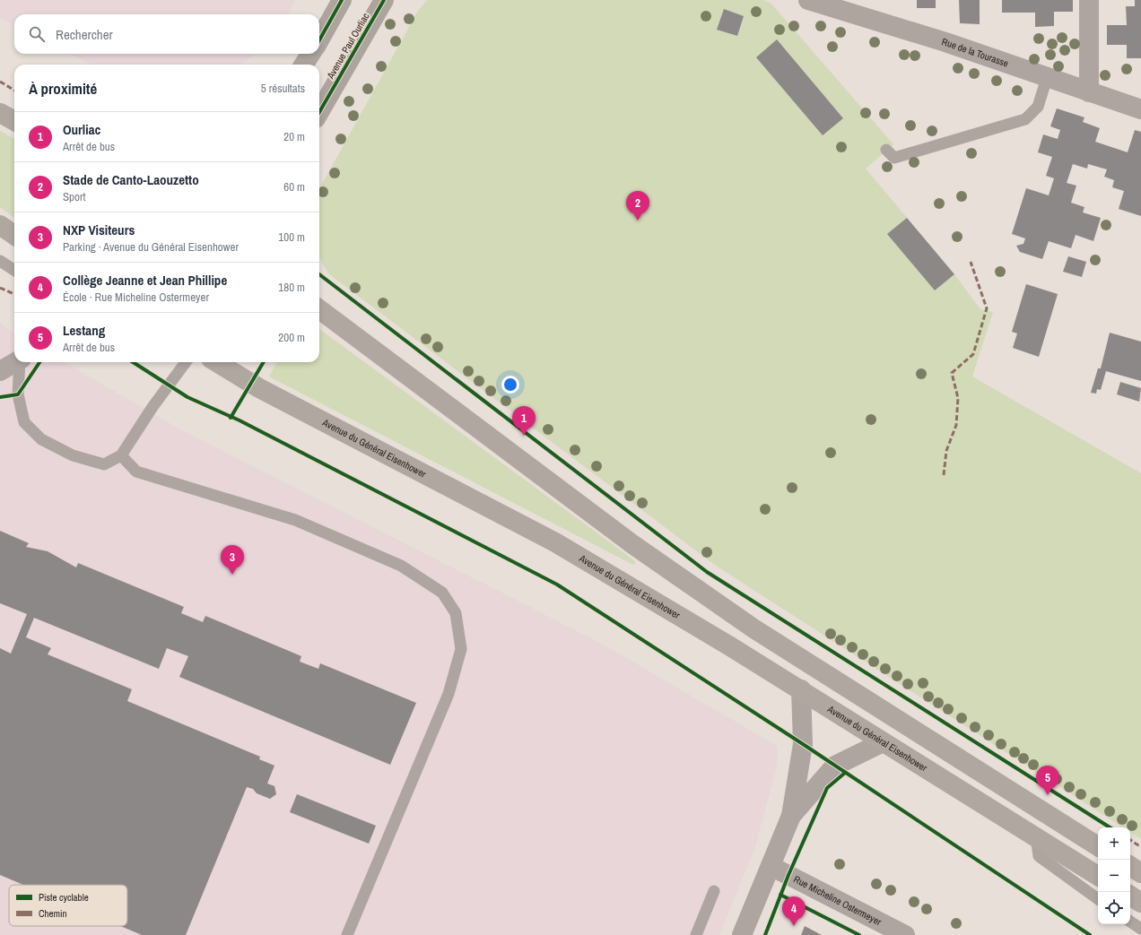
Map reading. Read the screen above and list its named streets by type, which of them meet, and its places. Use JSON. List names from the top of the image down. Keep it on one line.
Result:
{"streets":{"main road":["Avenue Paul Ourliac","Avenue du Général Eisenhower"],"street":["Rue de la Tourasse","Rue Micheline Ostermeyer"]},"legend":["Piste cyclable","Chemin"],"page":{"search":"Rechercher","heading":["À proximité","5 résultats"],"list":[{"mark":"1","name":"Ourliac","note":"Arrêt de bus","value":"20 m"},{"mark":"2","name":"Stade de Canto-Laouzetto","note":"Sport","value":"60 m"},{"mark":"3","name":"NXP Visiteurs","note":"Parking · Avenue du Général Eisenhower","value":"100 m"},{"mark":"4","name":"Collège Jeanne et Jean Phillipe","note":"École · Rue Micheline Ostermeyer","value":"180 m"},{"mark":"5","name":"Lestang","note":"Arrêt de bus","value":"200 m"}],"pins":["2","1","3","5","4"],"map_buttons":["+","−"]}}
